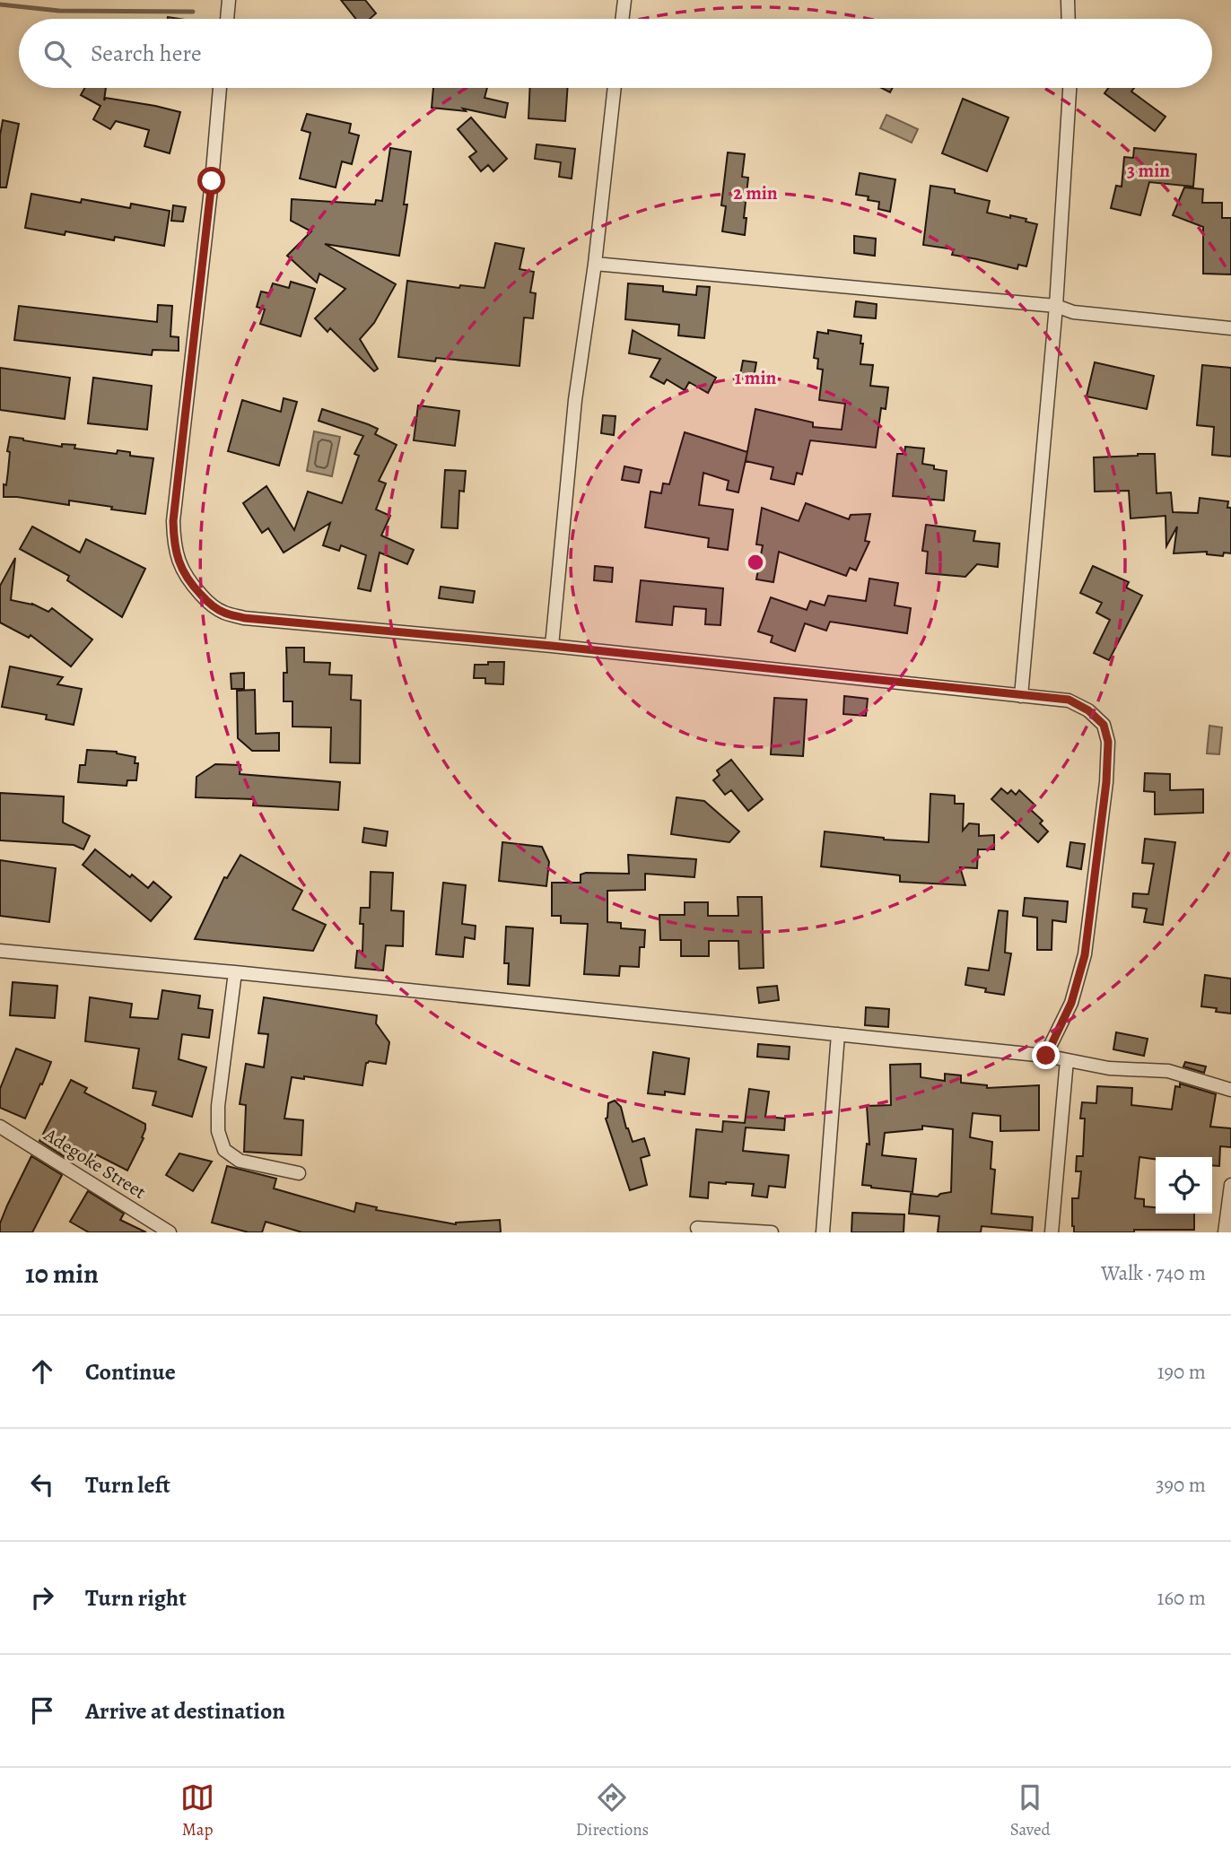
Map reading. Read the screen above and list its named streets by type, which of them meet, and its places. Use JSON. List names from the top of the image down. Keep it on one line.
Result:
{"streets":{"street":["Adegoke Street"]},"page":{"search":"Search here","heading":["10 min","Walk · 740 m"],"list":[["Continue","190 m"],["Turn left","390 m"],["Turn right","160 m"],"Arrive at destination"],"nav":["Map","Directions","Saved"]},"rings":["3 min","2 min","1 min"]}
